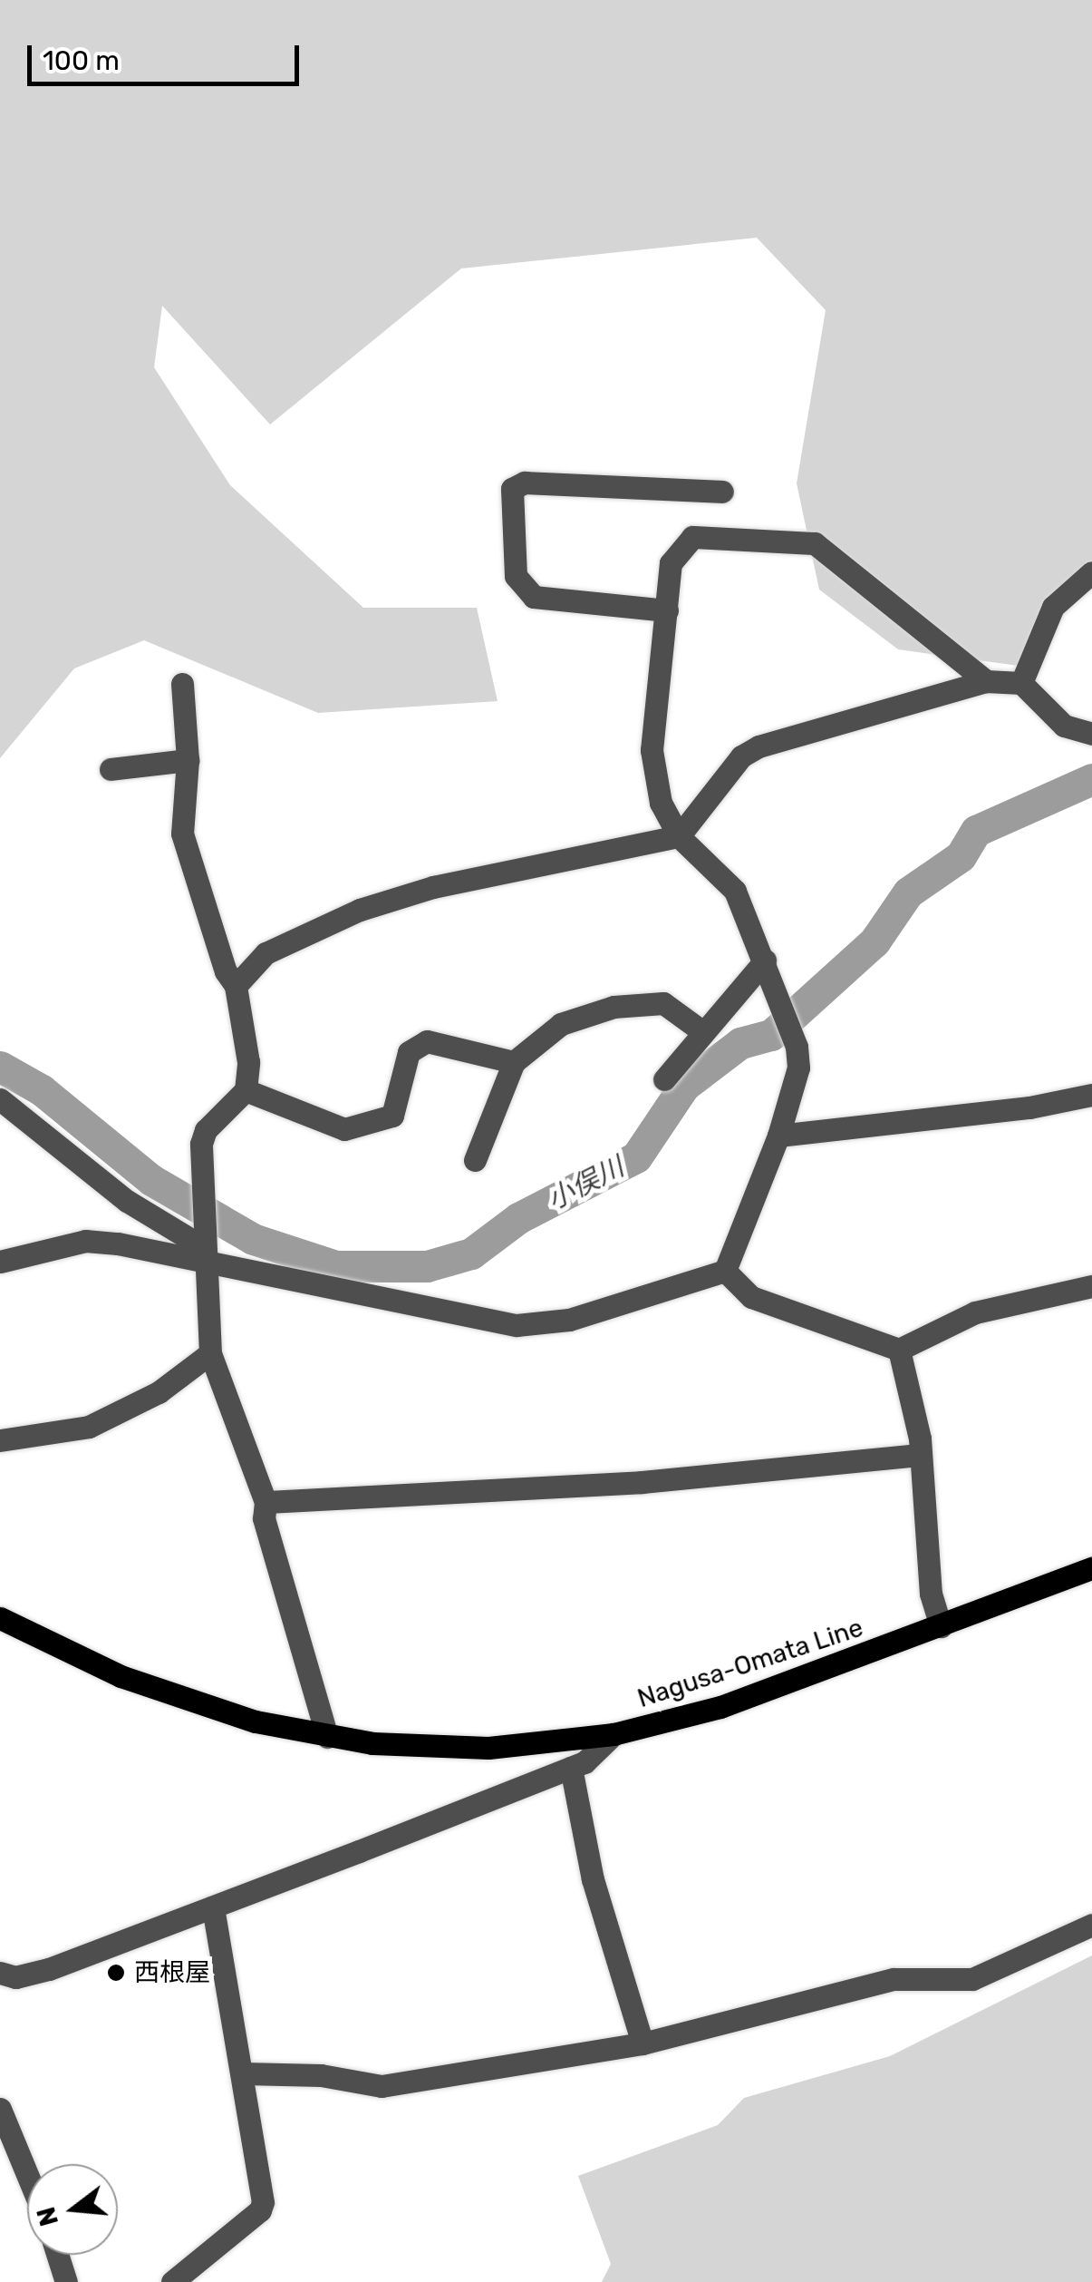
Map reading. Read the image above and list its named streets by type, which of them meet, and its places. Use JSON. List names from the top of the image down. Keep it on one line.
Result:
{"streets":{"main road":["Nagusa-Omata Line"]},"water":["小俣川"],"places":["西根屋"],"scale_bar":"100 m","north":"left"}
